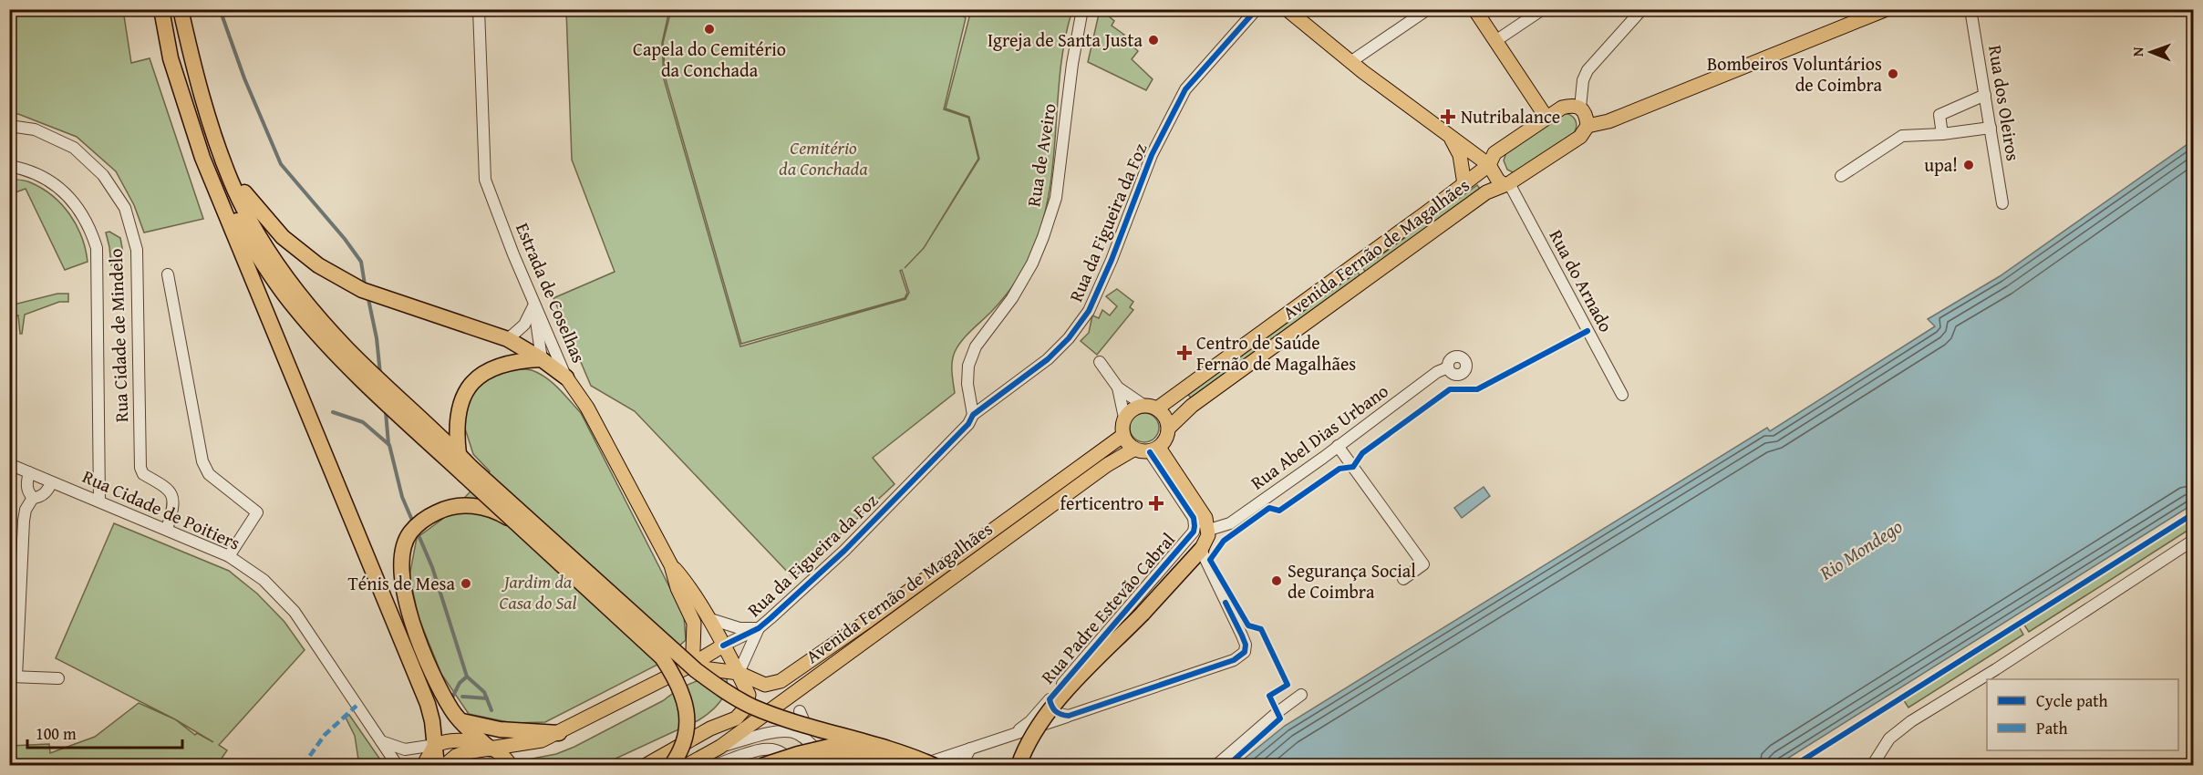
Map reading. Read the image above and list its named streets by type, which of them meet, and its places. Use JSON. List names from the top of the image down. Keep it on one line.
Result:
{"streets":{"main road":["Rua da Figueira da Foz","Avenida Fernão de Magalhães","Estrada de Coselhas","Rua Padre Estevão Cabral"],"street":["Rua dos Oleiros","Rua de Aveiro","Rua do Arnado","Rua Cidade de Mindelo","Rua Abel Dias Urbano","Rua Cidade de Poitiers"]},"crossings":[["Rua de Aveiro","Rua da Figueira da Foz"],["Rua da Figueira da Foz","Avenida Fernão de Magalhães"],["Avenida Fernão de Magalhães","Rua do Arnado"],["Avenida Fernão de Magalhães","Rua Padre Estevão Cabral"],["Rua Cidade de Mindelo","Rua Cidade de Poitiers"],["Rua Abel Dias Urbano","Rua Padre Estevão Cabral"]],"water":["Rio Mondego"],"parks":["Cemitério da Conchada","Jardim da Casa do Sal"],"places":{"other":["Capela do Cemitério da Conchada","Igreja de Santa Justa","Bombeiros Voluntários de Coimbra","upa!","Segurança Social de Coimbra","Ténis de Mesa"],"health":["Nutribalance","Centro de Saúde Fernão de Magalhães","ferticentro"]},"legend":["Cycle path","Path"],"scale_bar":"100 m","north":"left"}
